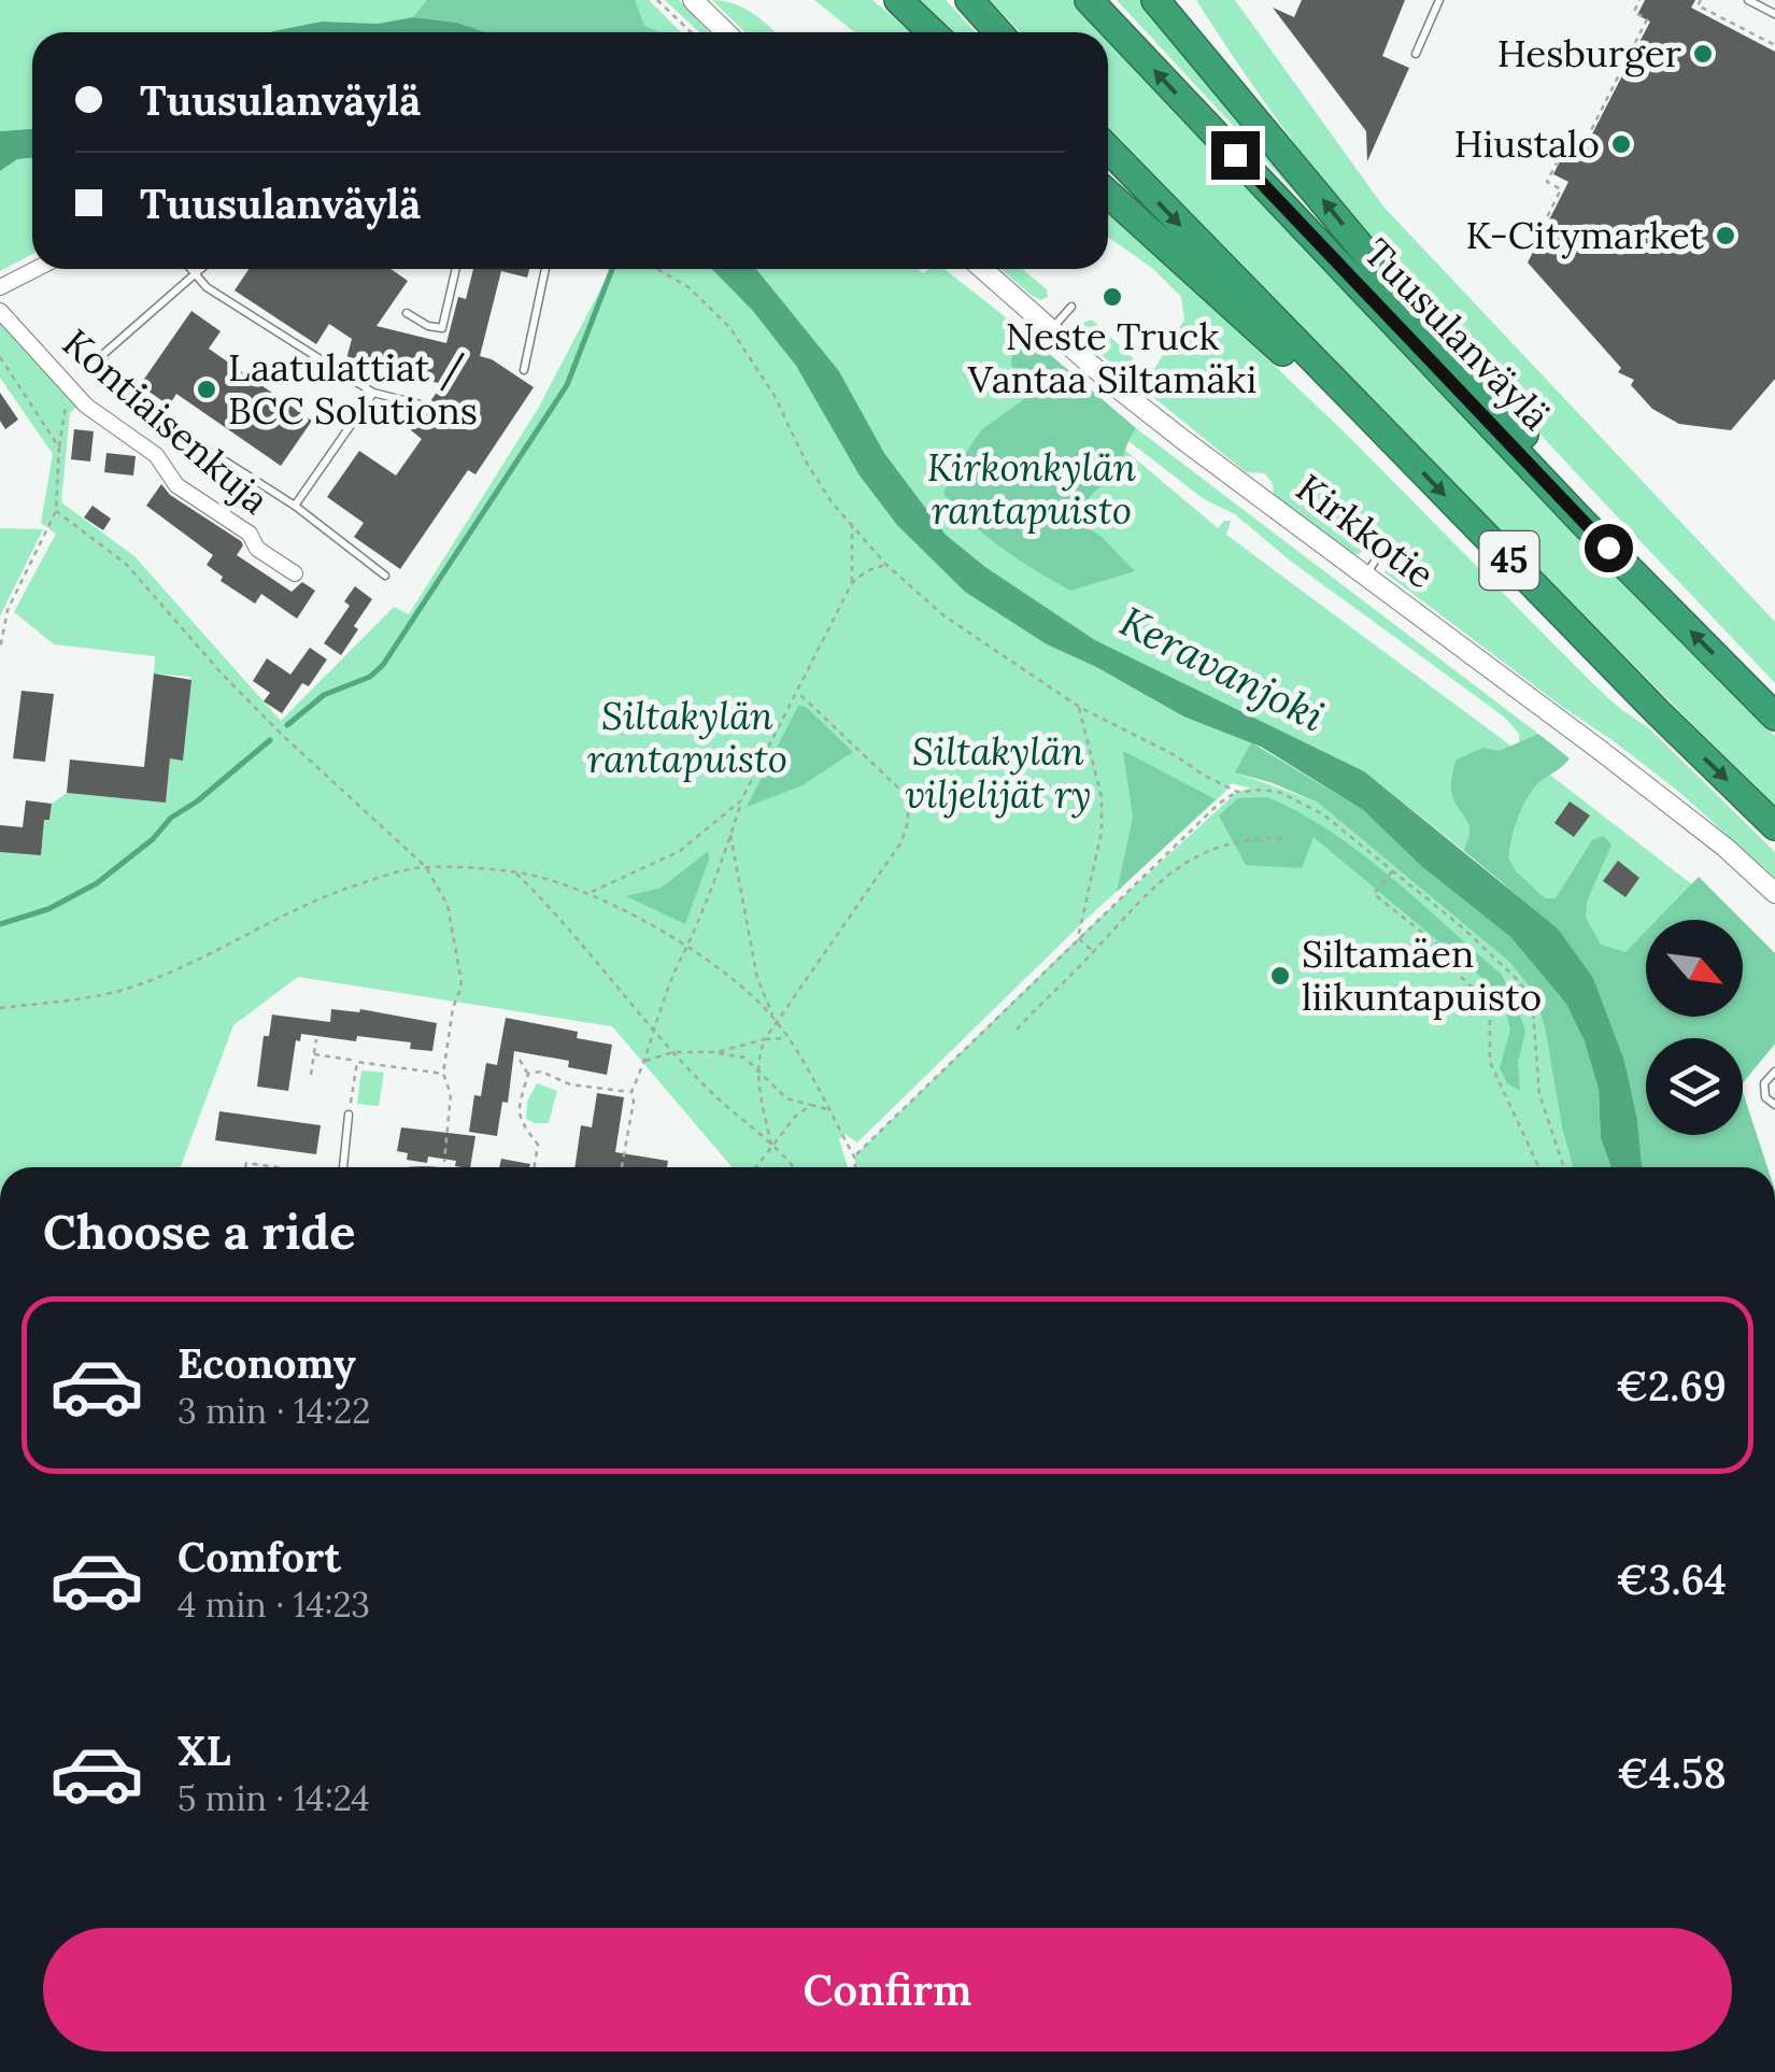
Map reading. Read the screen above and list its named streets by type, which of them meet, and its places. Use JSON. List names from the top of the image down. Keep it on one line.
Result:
{"streets":{"highway":["Tuusulanväylä","45"],"street":["Kontiaisenkuja","Kirkkotie"]},"water":["Keravanjoki"],"parks":["Kirkonkylän rantapuisto","Siltakylän rantapuisto","Siltakylän viljelijät ry"],"places":["Hesburger","Hiustalo","K-Citymarket","Neste Truck Vantaa Siltamäki","Laatulattiat / BCC Solutions","Siltamäen liikuntapuisto"],"north":"bottom right","page":{"banner":["Tuusulanväylä","Tuusulanväylä"],"heading":"Choose a ride","list":[{"name":"Economy","note":"3 min · 14:22","value":"€2.69"},{"name":"Comfort","note":"4 min · 14:23","value":"€3.64"},{"name":"XL","note":"5 min · 14:24","value":"€4.58"}],"buttons":"Confirm"}}
